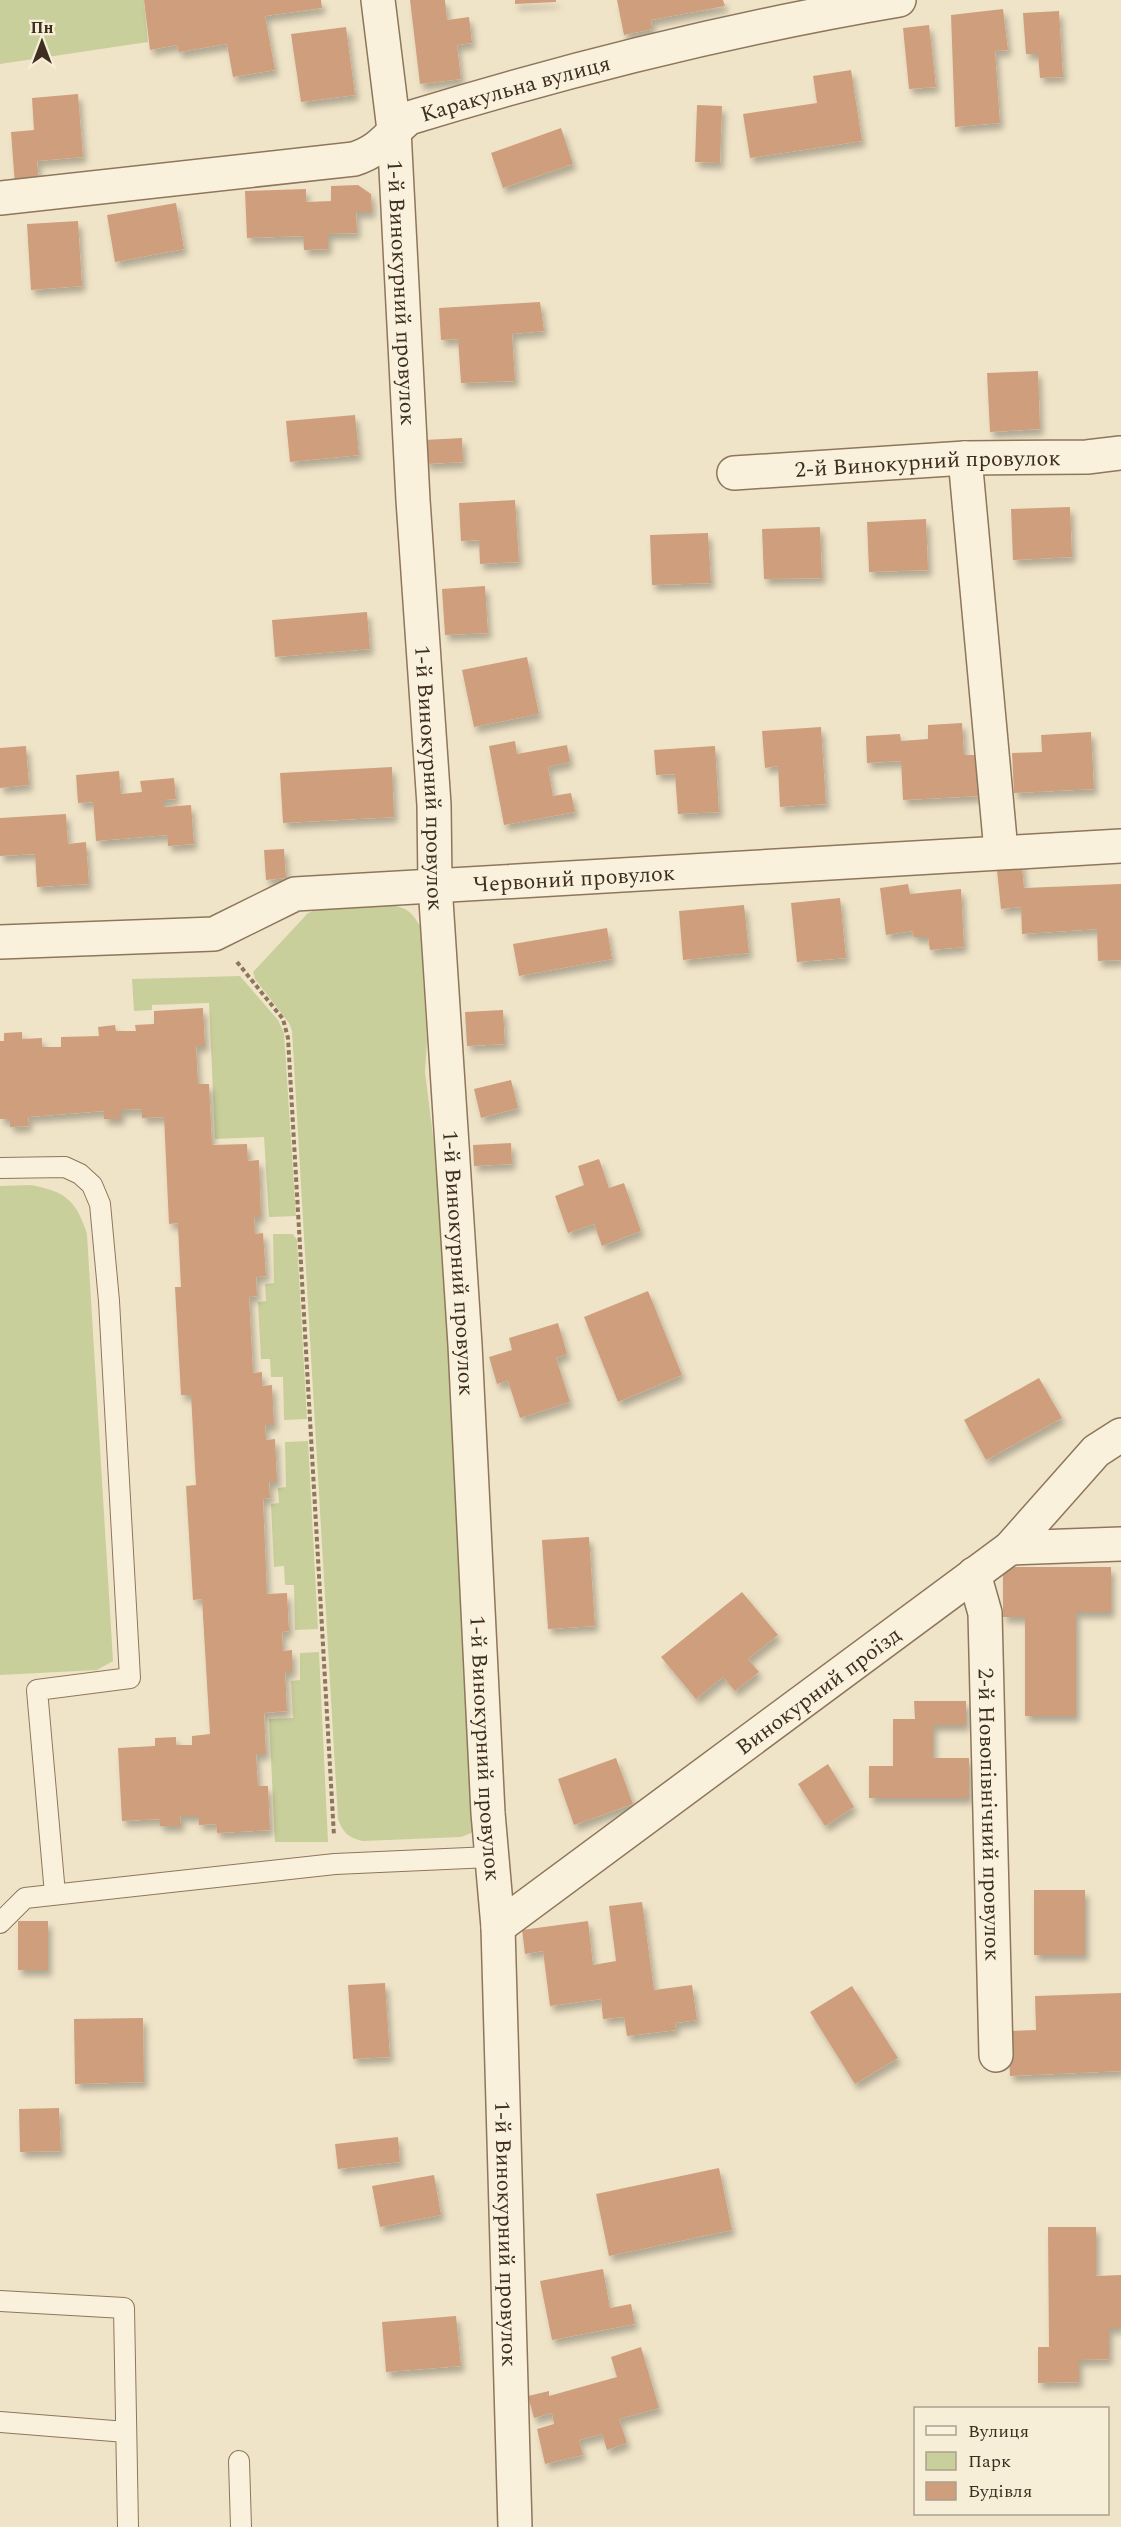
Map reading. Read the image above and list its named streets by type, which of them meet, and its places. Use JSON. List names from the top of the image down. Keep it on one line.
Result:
{"streets":{"street":["Каракульна вулиця","1-й Винокурний провулок","2-й Винокурний провулок","Червоний провулок","Винокурний проїзд","2-й Новопівнічний провулок"]},"crossings":[["Каракульна вулиця","1-й Винокурний провулок"],["1-й Винокурний провулок","Червоний провулок"],["1-й Винокурний провулок","Винокурний проїзд"],["Винокурний проїзд","2-й Новопівнічний провулок"]],"legend":["Вулиця","Парк","Будівля"],"north":"top"}
